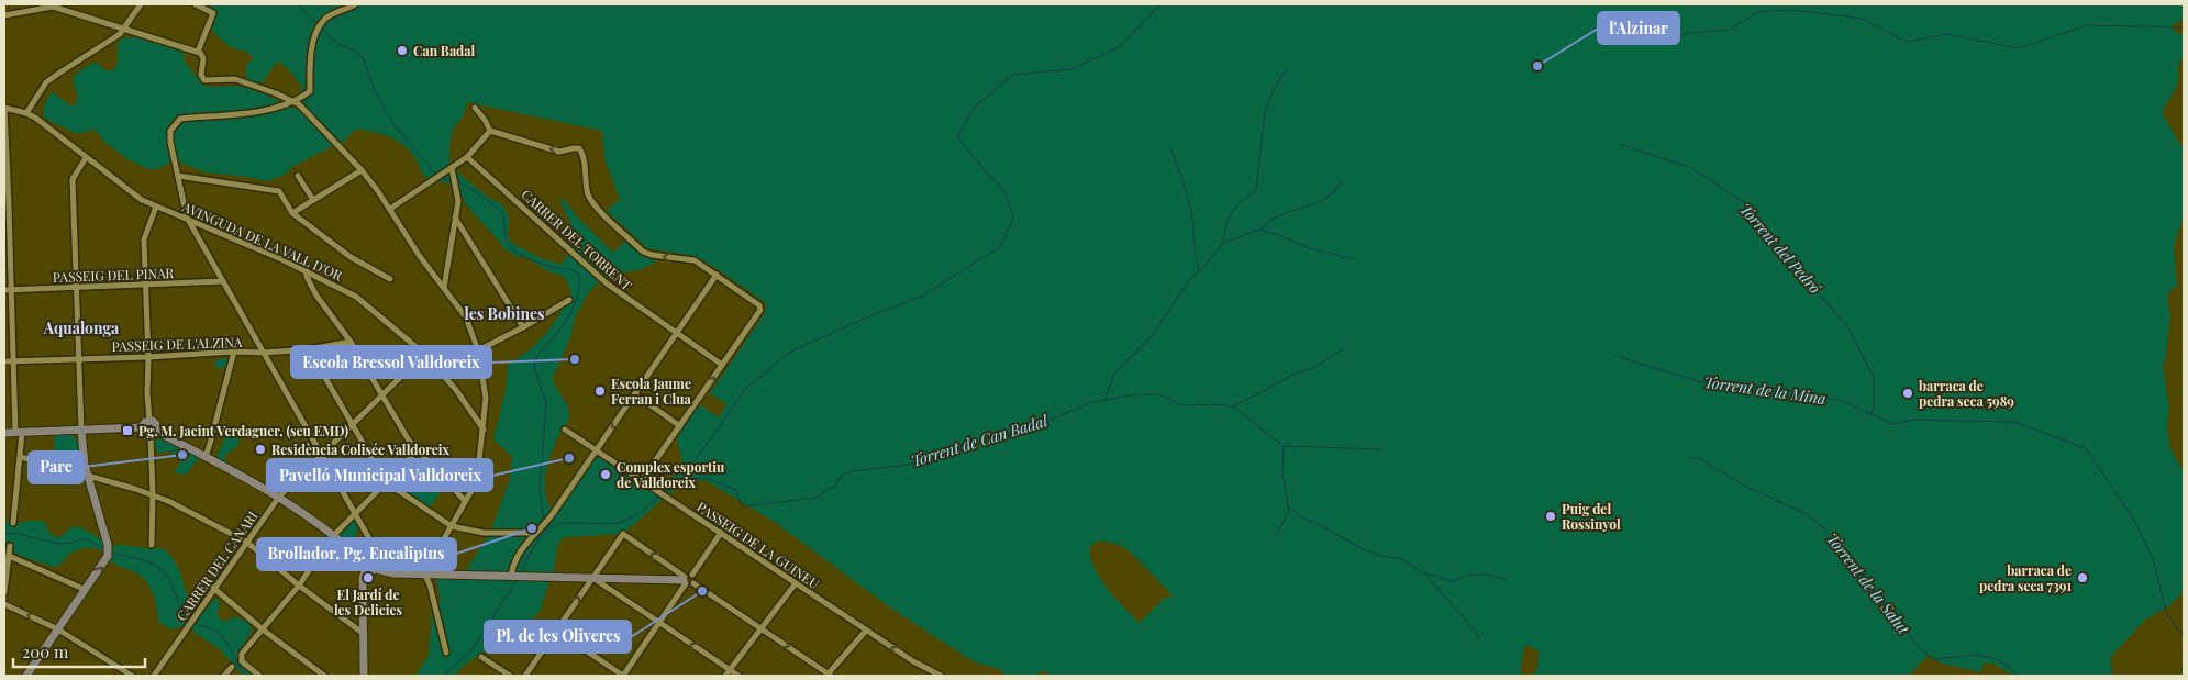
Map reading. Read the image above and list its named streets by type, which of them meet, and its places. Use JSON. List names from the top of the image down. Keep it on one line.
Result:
{"streets":{"street":["CARRER DEL TORRENT","AVINGUDA DE LA VALL D'OR","PASSEIG DEL PINAR","PASSEIG DE L'ALZINA","PASSEIG DE LA GUINEU","CARRER DEL CANARI"]},"crossings":[["AVINGUDA DE LA VALL D'OR","CARRER DEL CANARI"]],"districts":["les Bobines","Aqualonga"],"water":["Torrent del Pedró","Torrent de la Mina","Torrent de Can Badal","Torrent de la Salut"],"places":{"other":["Can Badal","l'Alzinar","Escola Bressol Valldoreix","Escola Jaume Ferran i Clua","barraca de pedra seca 5989","Residència Colisée Valldoreix","Parc","Pavelló Municipal Valldoreix","Complex esportiu de Valldoreix","Puig del Rossinyol","Brollador, Pg. Eucaliptus","El Jardí de les Delicies","barraca de pedra seca 7391","Pl. de les Oliveres"],"transit":["Pg. M. Jacint Verdaguer, (seu EMD)"]},"scale_bar":"200 m"}
